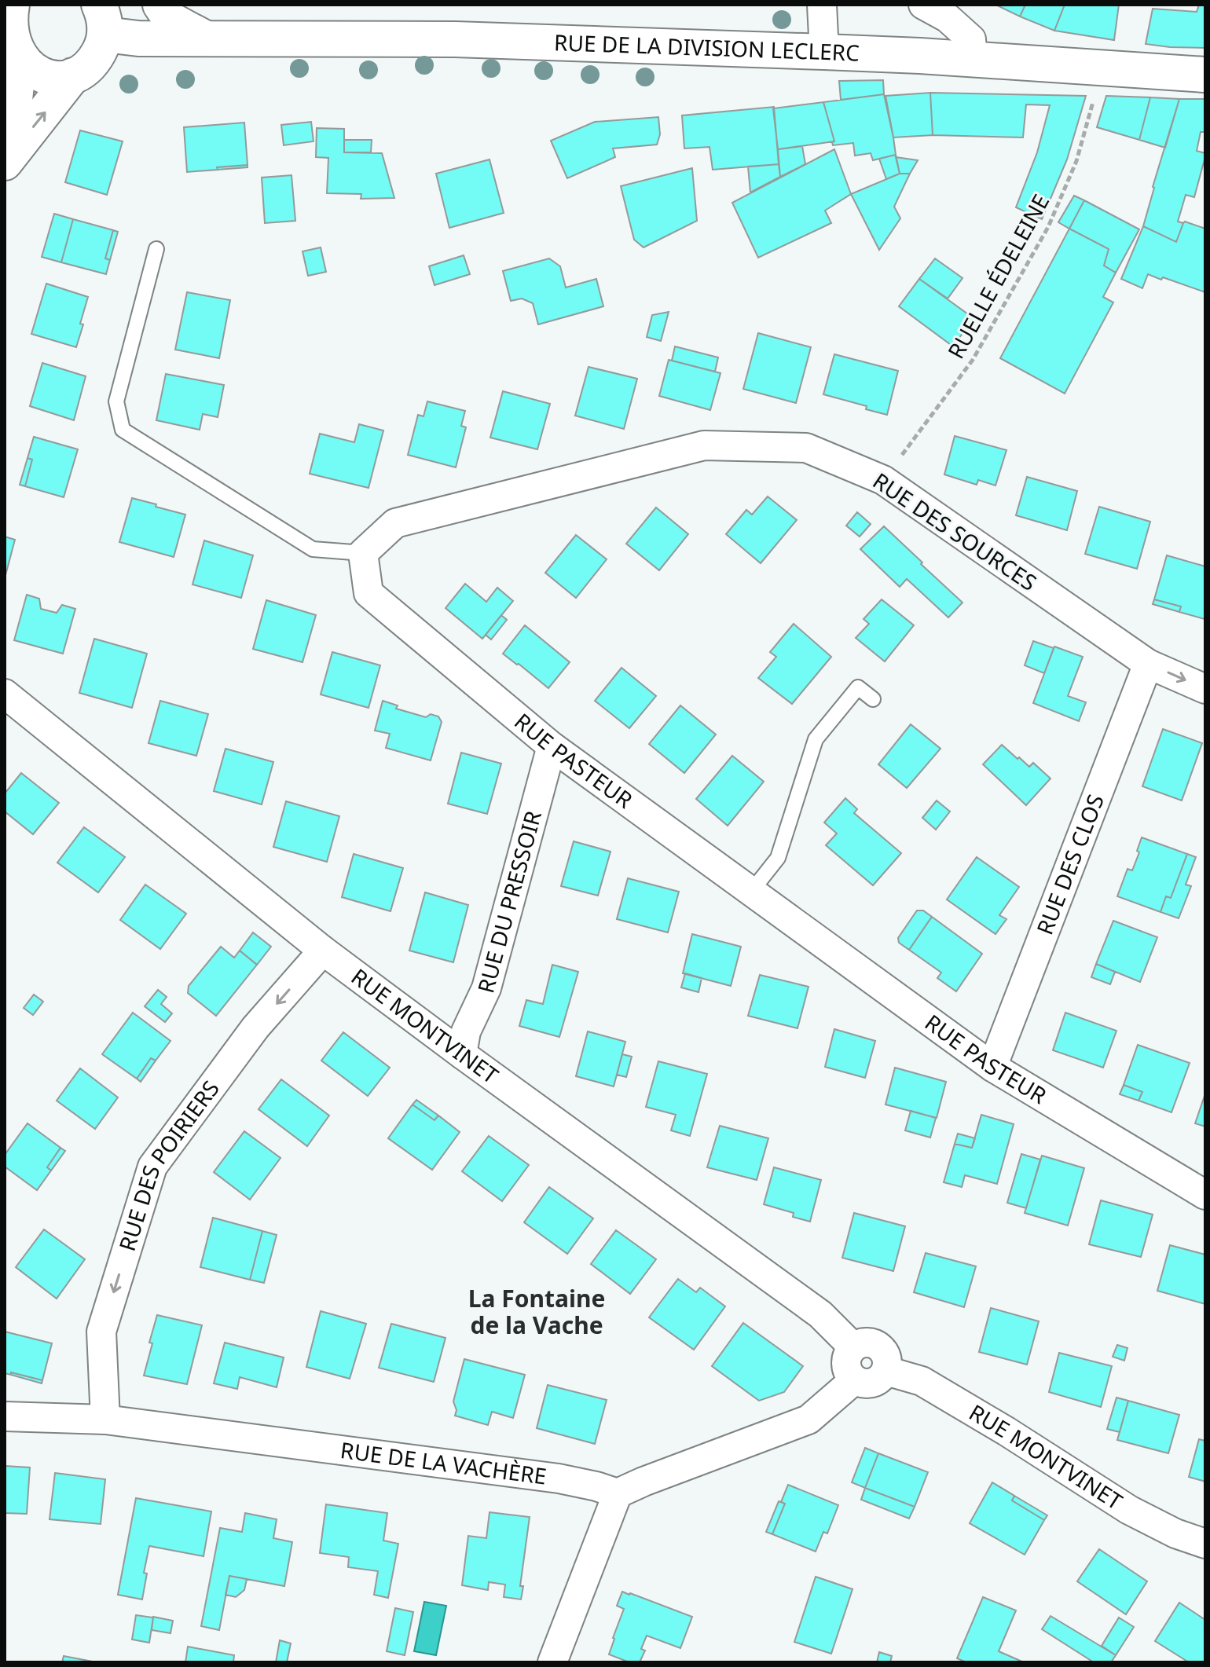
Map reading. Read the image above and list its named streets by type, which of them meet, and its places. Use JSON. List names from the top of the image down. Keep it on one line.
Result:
{"streets":{"street":["RUE DE LA DIVISION LECLERC","RUE DES SOURCES","RUE PASTEUR","RUE DES CLOS","RUE DU PRESSOIR","RUE MONTVINET","RUE DES POIRIERS","RUE DE LA VACHÈRE"],"path":["RUELLE ÉDELEINE"]},"crossings":[["RUE DE LA DIVISION LECLERC","RUELLE ÉDELEINE"],["RUELLE ÉDELEINE","RUE DES SOURCES"],["RUE DES SOURCES","RUE PASTEUR"],["RUE DES SOURCES","RUE DES CLOS"],["RUE PASTEUR","RUE DES CLOS"],["RUE PASTEUR","RUE DU PRESSOIR"],["RUE DU PRESSOIR","RUE MONTVINET"],["RUE MONTVINET","RUE DES POIRIERS"],["RUE DES POIRIERS","RUE DE LA VACHÈRE"]],"one_way":["RUE DES POIRIERS"],"districts":["La Fontaine de la Vache"]}
